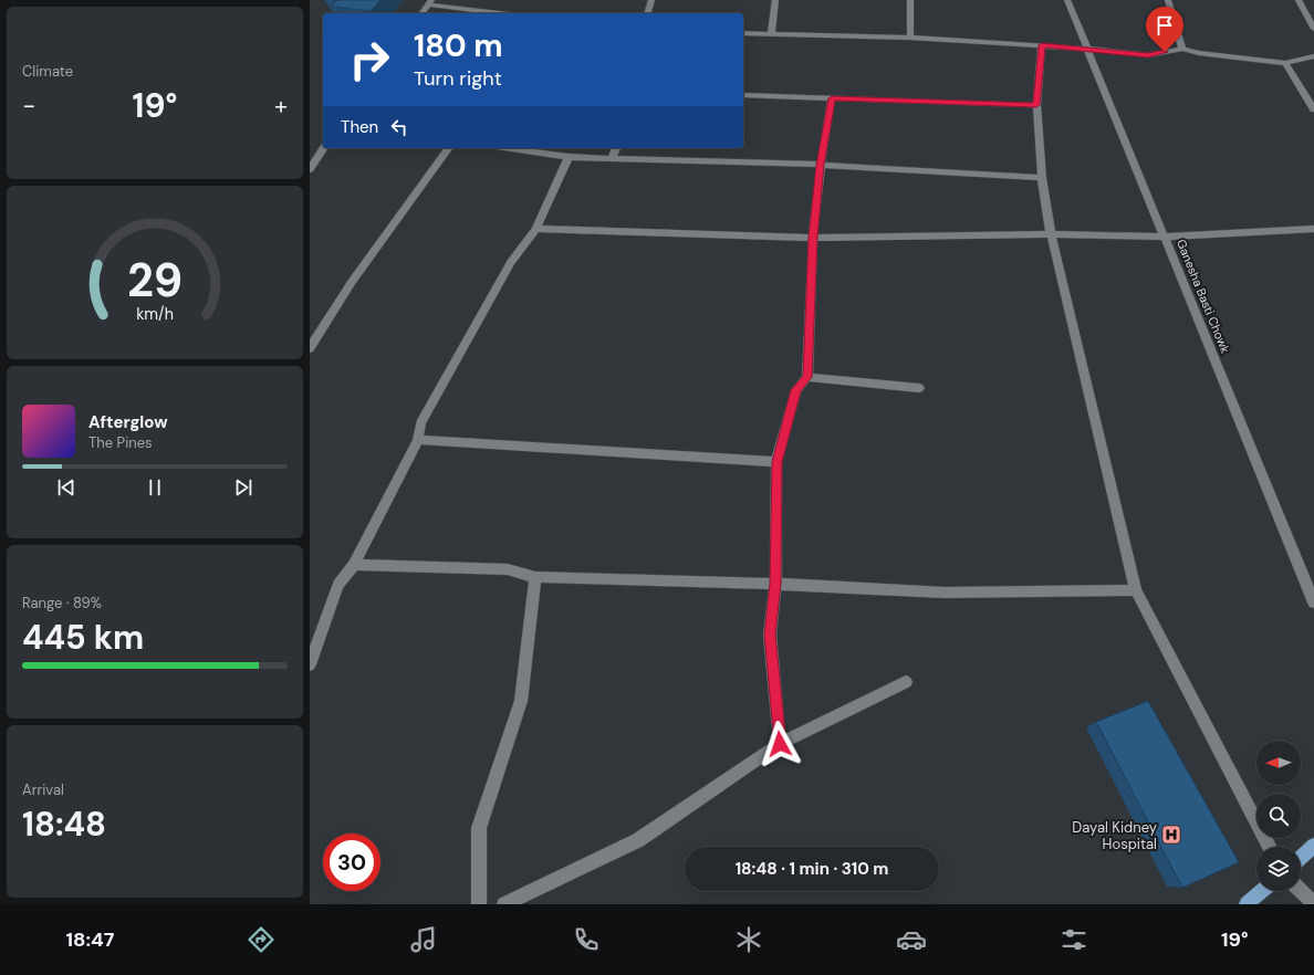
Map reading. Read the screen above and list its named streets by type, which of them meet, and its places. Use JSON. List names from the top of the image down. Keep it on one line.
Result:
{"streets":{"street":["Ganesha Basti Chowk"]},"places":{"hospital":["Dayal Kidney Hospital"]},"north":"left","page":{"tile":["Climate",["Range · 89%","445 km"],["Arrival","18:48"]],"turn":["180 m","Turn right"],"heat":["−","19°","+"],"then":"Then","song":["Afterglow","The Pines"],"limit":"30","trip":"18:48 · 1 min · 310 m","tabs":["18:47","19°"],"gauge":["29","km/h"]}}
